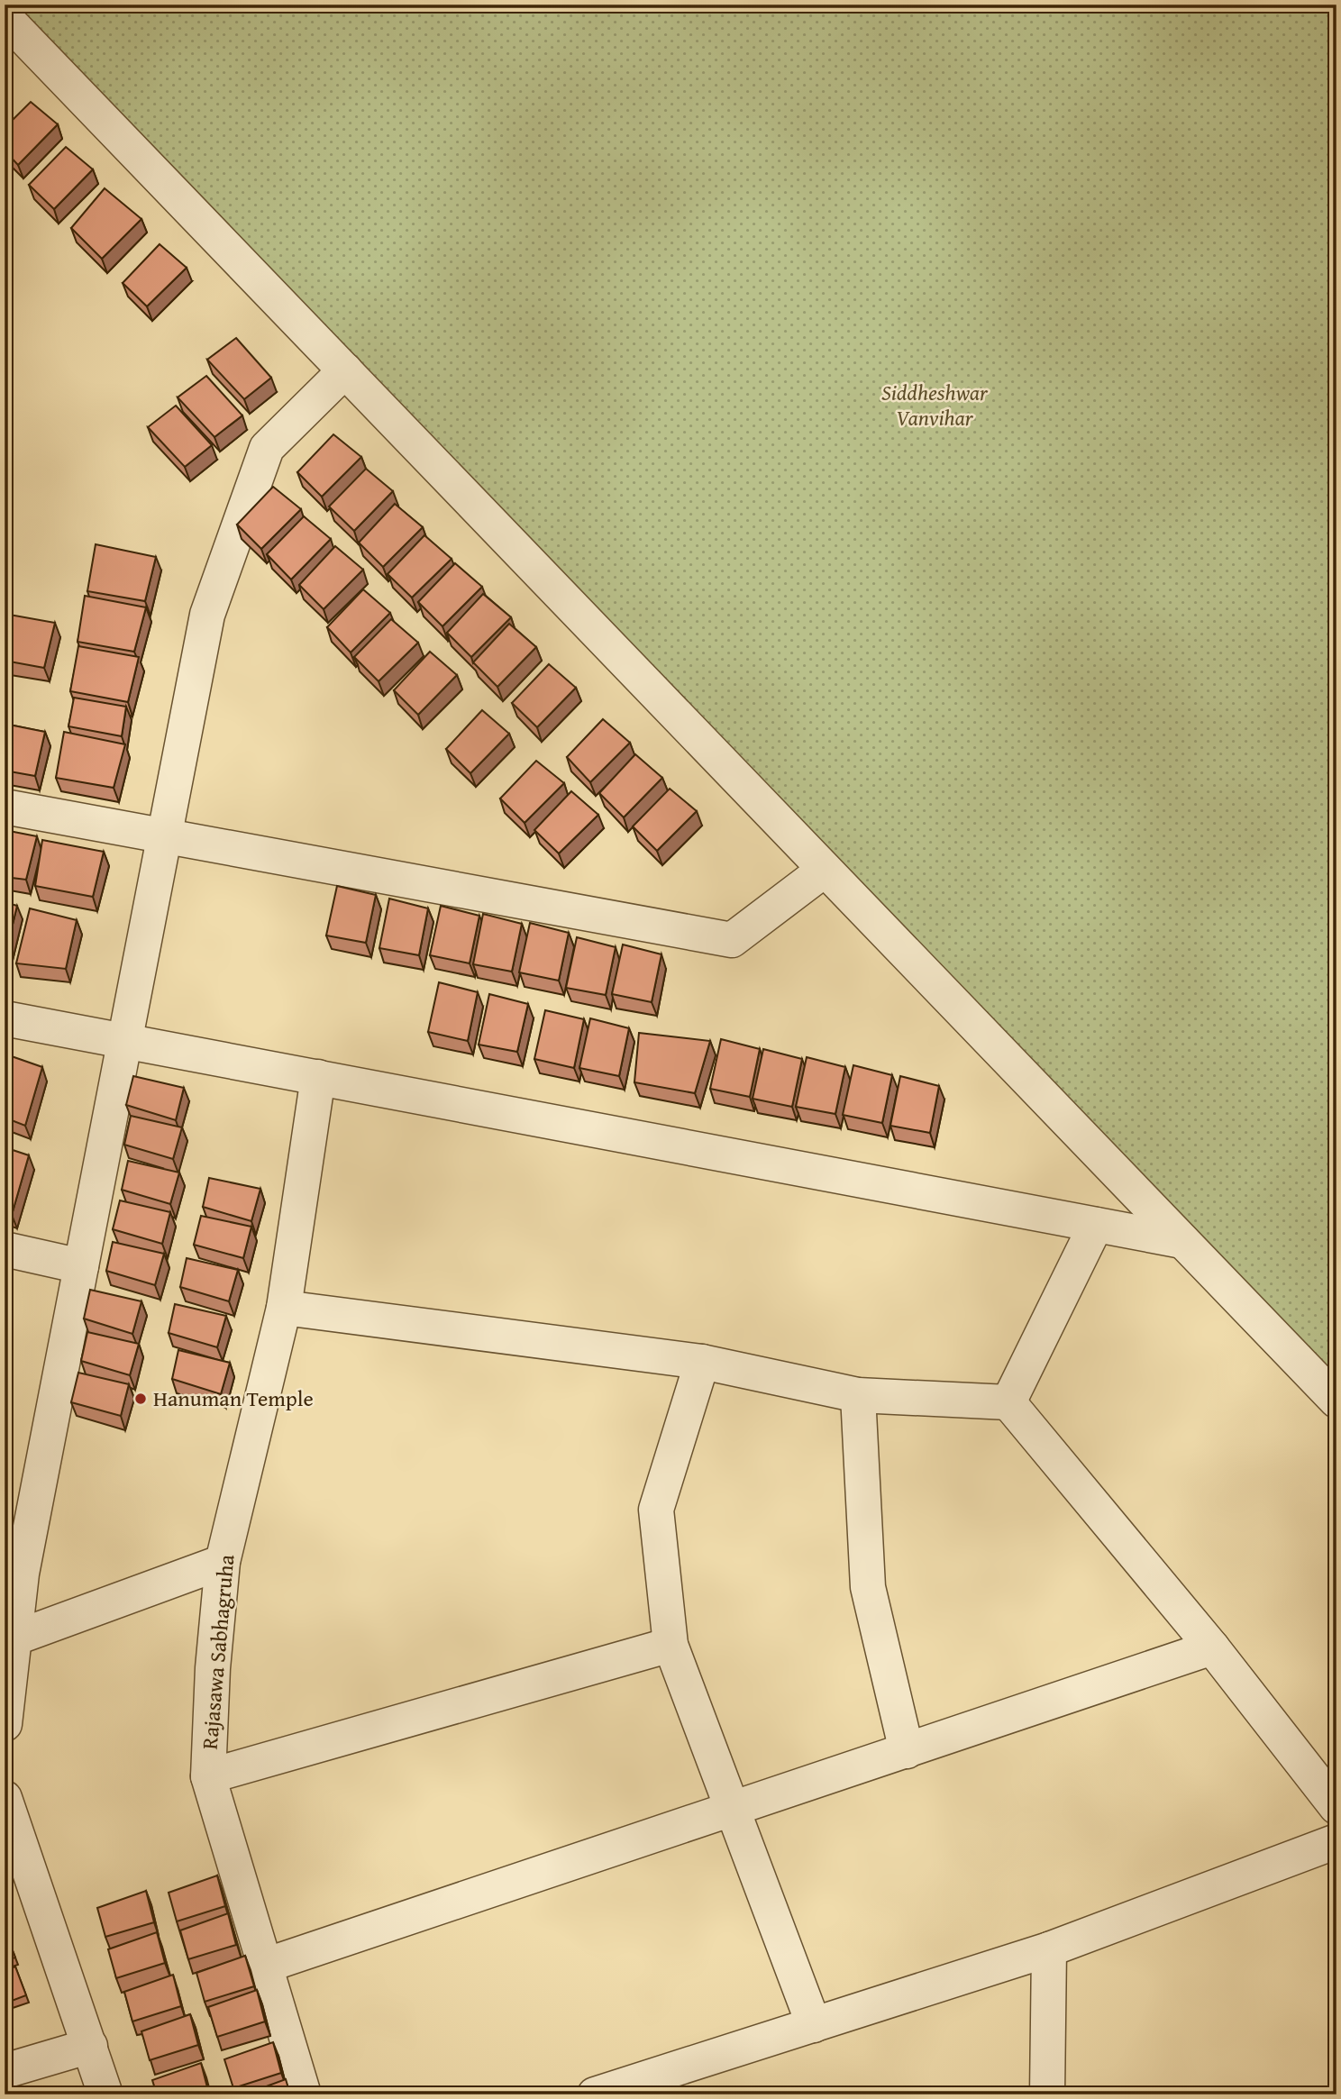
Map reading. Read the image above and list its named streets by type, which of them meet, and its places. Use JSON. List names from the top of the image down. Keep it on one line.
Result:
{"streets":{"street":["Rajasawa Sabhagruha"]},"parks":["Siddheshwar Vanvihar"],"places":["Hanuman Temple"]}
